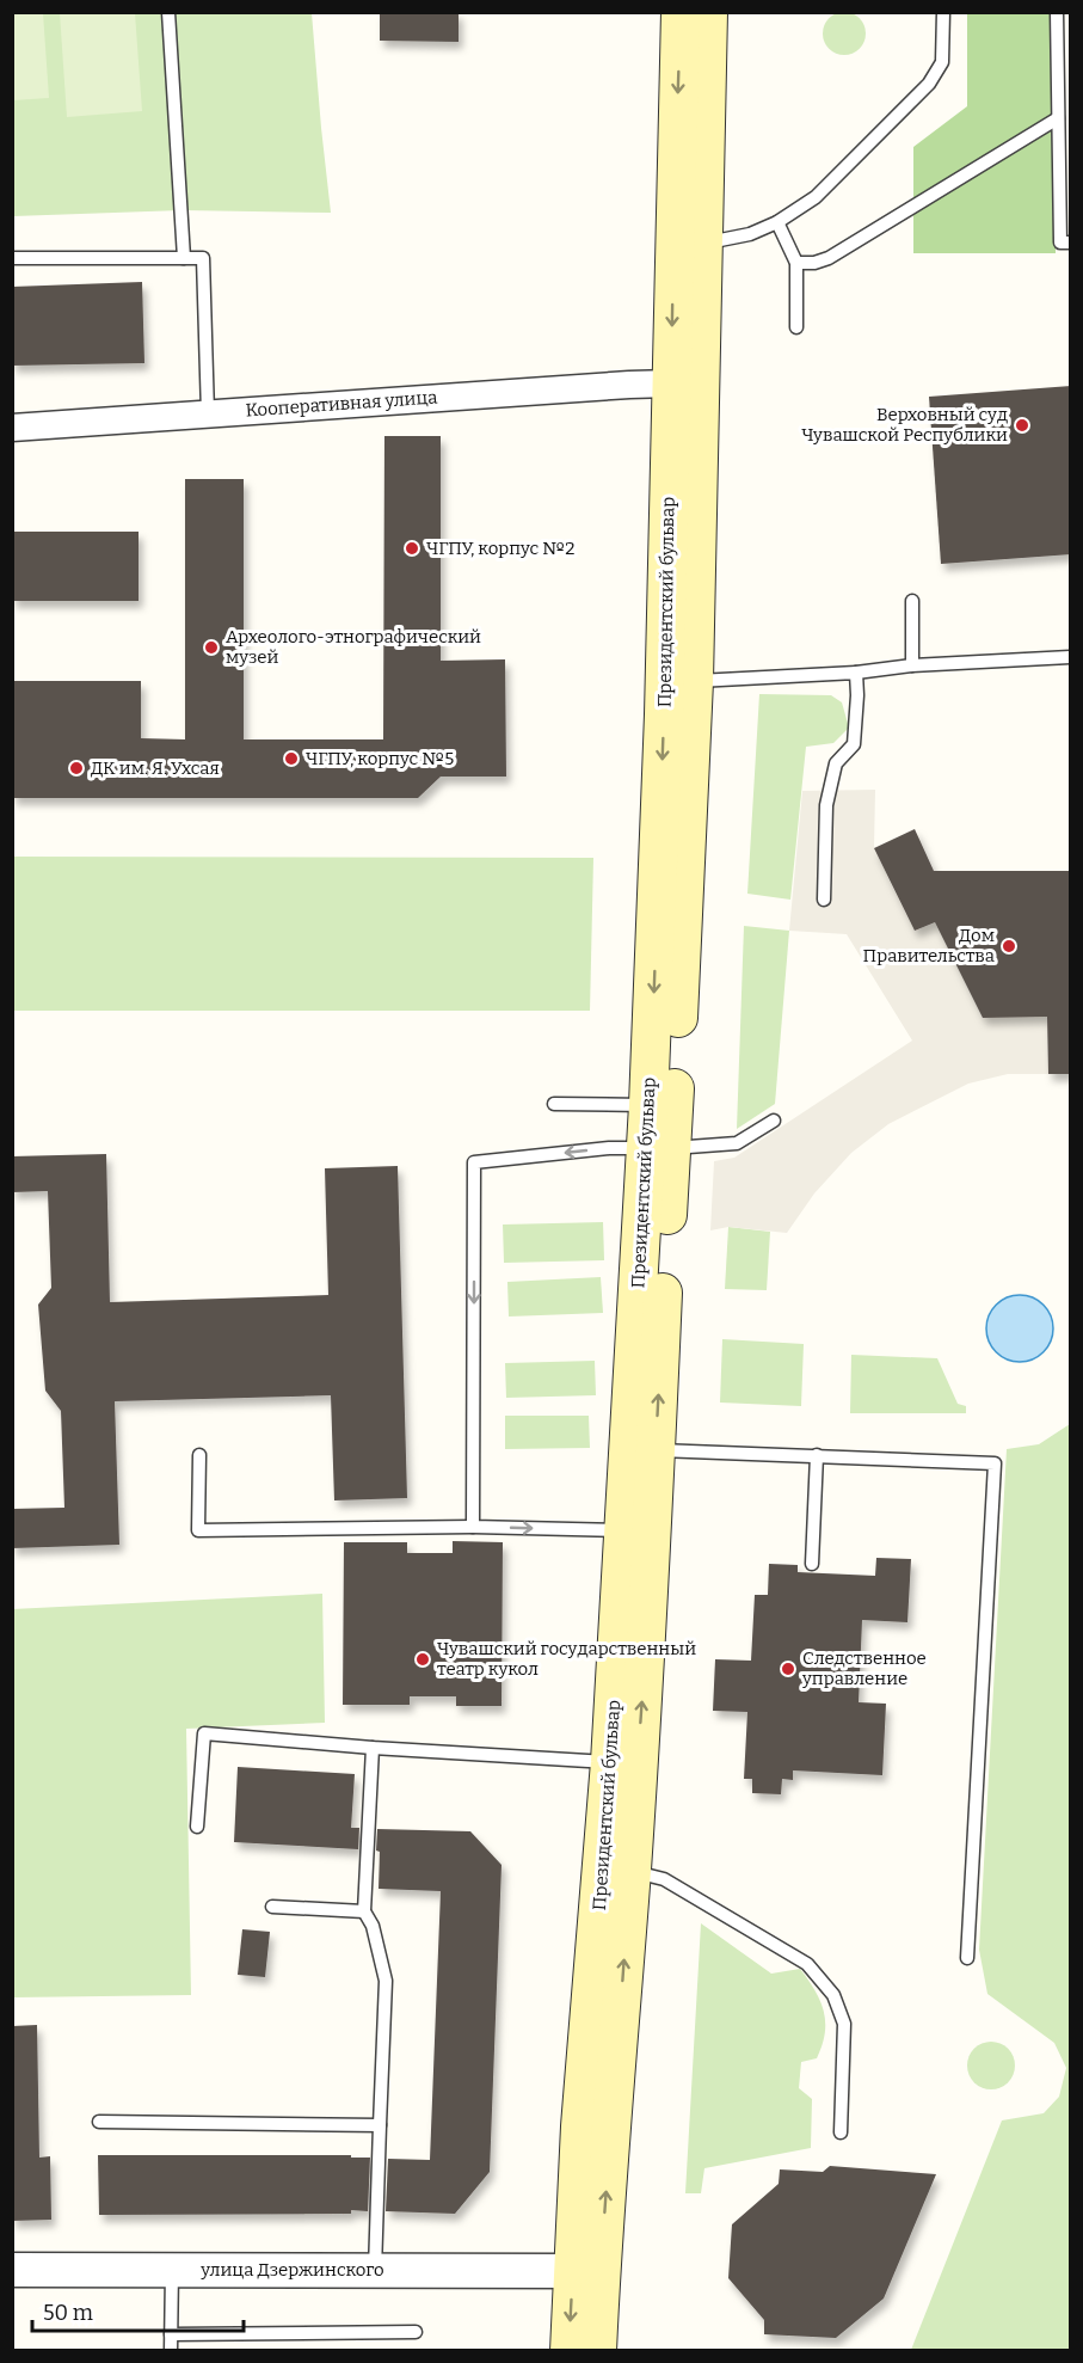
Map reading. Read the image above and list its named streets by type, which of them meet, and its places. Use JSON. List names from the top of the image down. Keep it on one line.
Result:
{"streets":{"main road":["Президентский бульвар"],"street":["Кооперативная улица","улица Дзержинского"]},"crossings":[["Кооперативная улица","Президентский бульвар"],["Президентский бульвар","улица Дзержинского"]],"places":["Верховный суд Чувашской Республики","ЧГПУ, корпус №2","Археолого-этнографический музей","ЧГПУ, корпус №5","ДК им. Я. Ухсая","Дом Правительства","Чувашский государственный театр кукол","Следственное управление"],"scale_bar":"50 m"}
